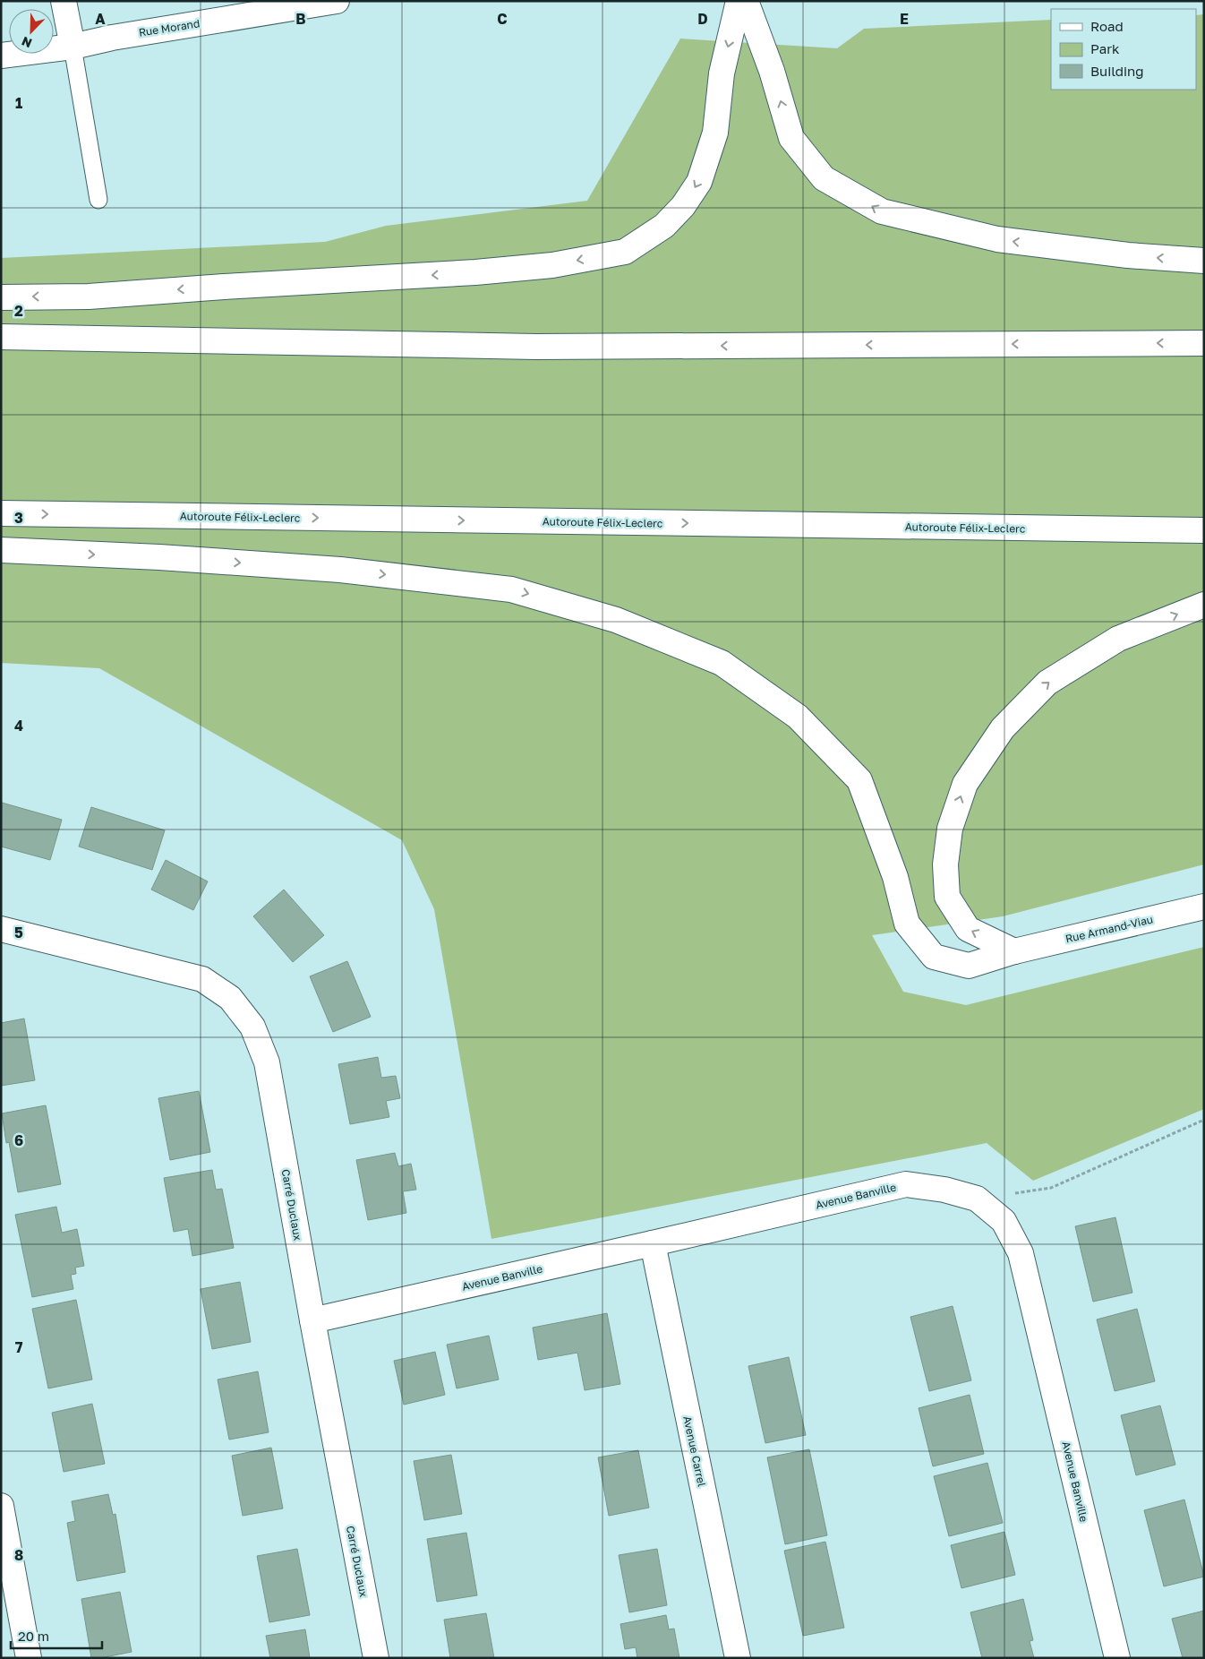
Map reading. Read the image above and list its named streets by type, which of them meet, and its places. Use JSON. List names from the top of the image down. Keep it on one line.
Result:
{"streets":{"main road":["Rue Morand","Autoroute Félix-Leclerc","Rue Armand-Viau","Avenue Banville","Carré Duclaux","Avenue Carrel"]},"crossings":[["Avenue Banville","Carré Duclaux"],["Avenue Banville","Avenue Carrel"]],"one_way":["Rue Armand-Viau"],"legend":["Road","Park","Building"],"scale_bar":"20 m","north":"bottom left","grid":{"columns":["A","B","C","D","E"],"rows":["1","2","3","4","5","6","7","8"]}}
